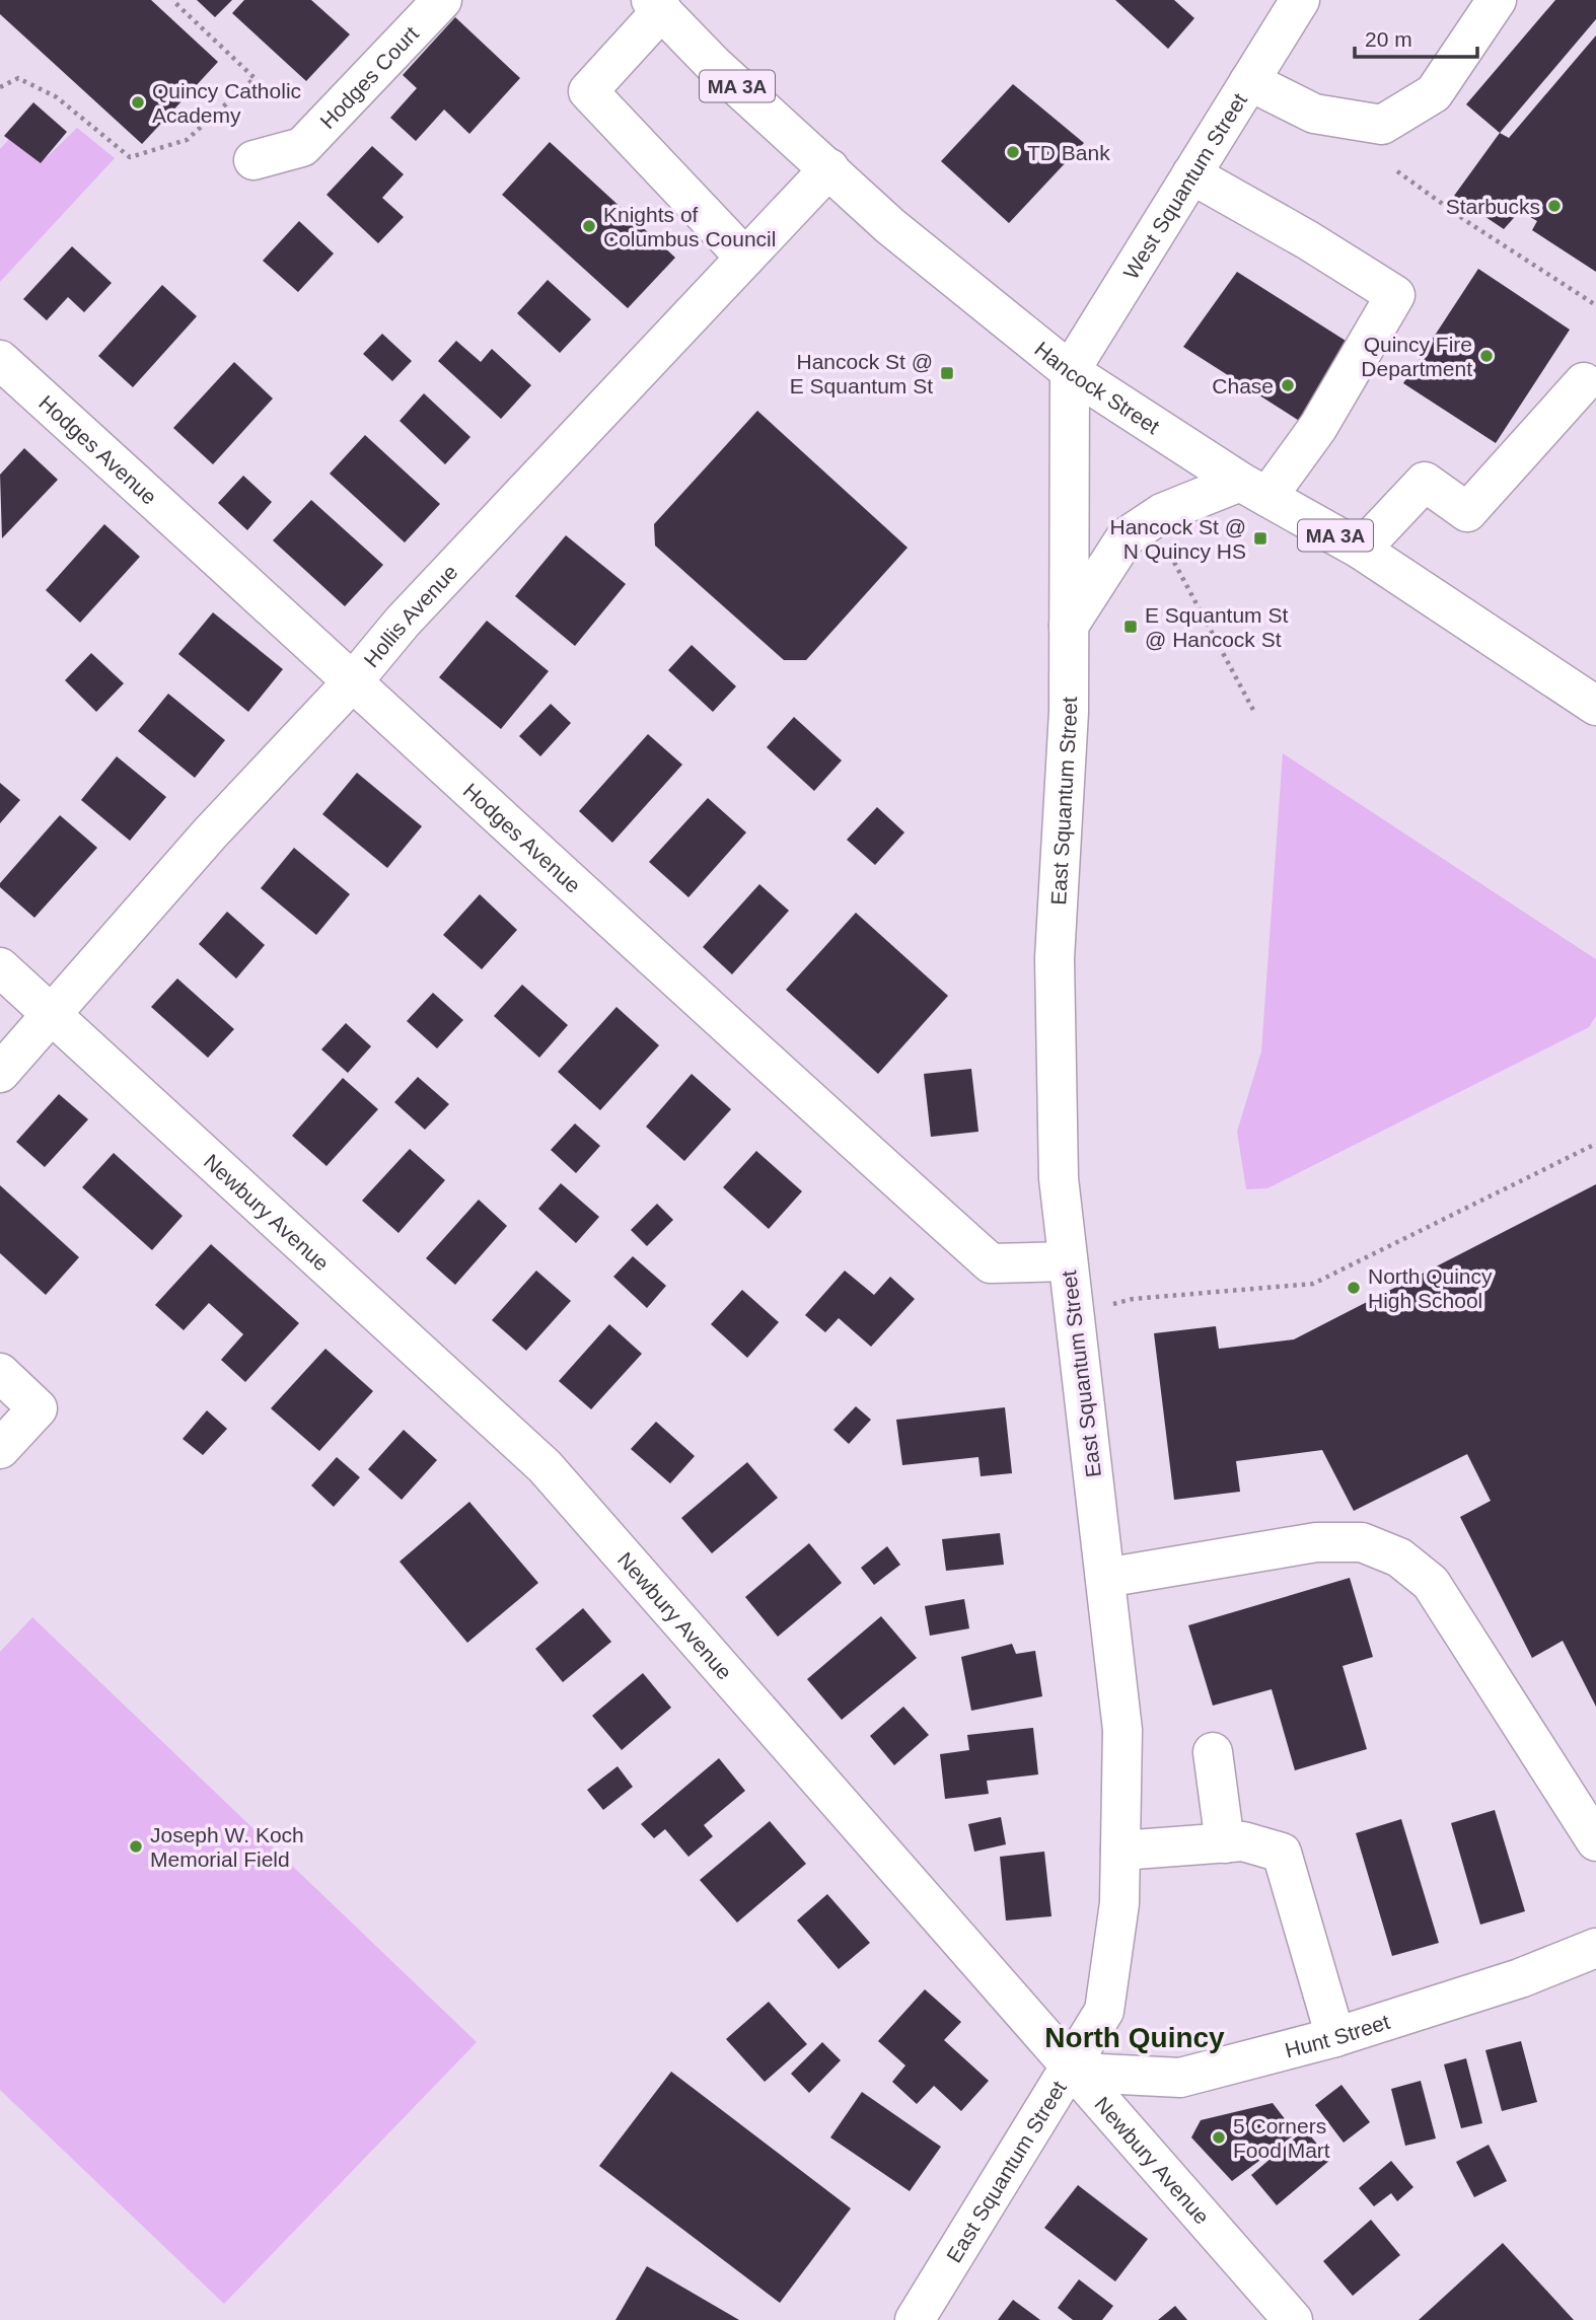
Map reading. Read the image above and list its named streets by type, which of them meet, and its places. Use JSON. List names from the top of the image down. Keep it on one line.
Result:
{"streets":{"street":["Hodges Court","MA 3A","West Squantum Street","Hancock Street","Hodges Avenue","Hollis Avenue","East Squantum Street","Newbury Avenue","Hunt Street"]},"crossings":[["West Squantum Street","Hancock Street"],["West Squantum Street","East Squantum Street"],["Hancock Street","Hollis Avenue"],["Hancock Street","East Squantum Street"],["Hodges Avenue","Hollis Avenue"],["Hodges Avenue","East Squantum Street"],["Hollis Avenue","Newbury Avenue"],["East Squantum Street","Newbury Avenue"],["East Squantum Street","Hunt Street"],["Newbury Avenue","Hunt Street"]],"districts":["North Quincy"],"places":{"other":["Quincy Catholic Academy","TD Bank","Starbucks","Knights of Columbus Council","Quincy Fire Department","Chase","North Quincy High School","Joseph W. Koch Memorial Field","5 Corners Food Mart"],"transit":["Hancock St @ E Squantum St","Hancock St @ N Quincy HS","E Squantum St @ Hancock St"]},"scale_bar":"20 m"}
